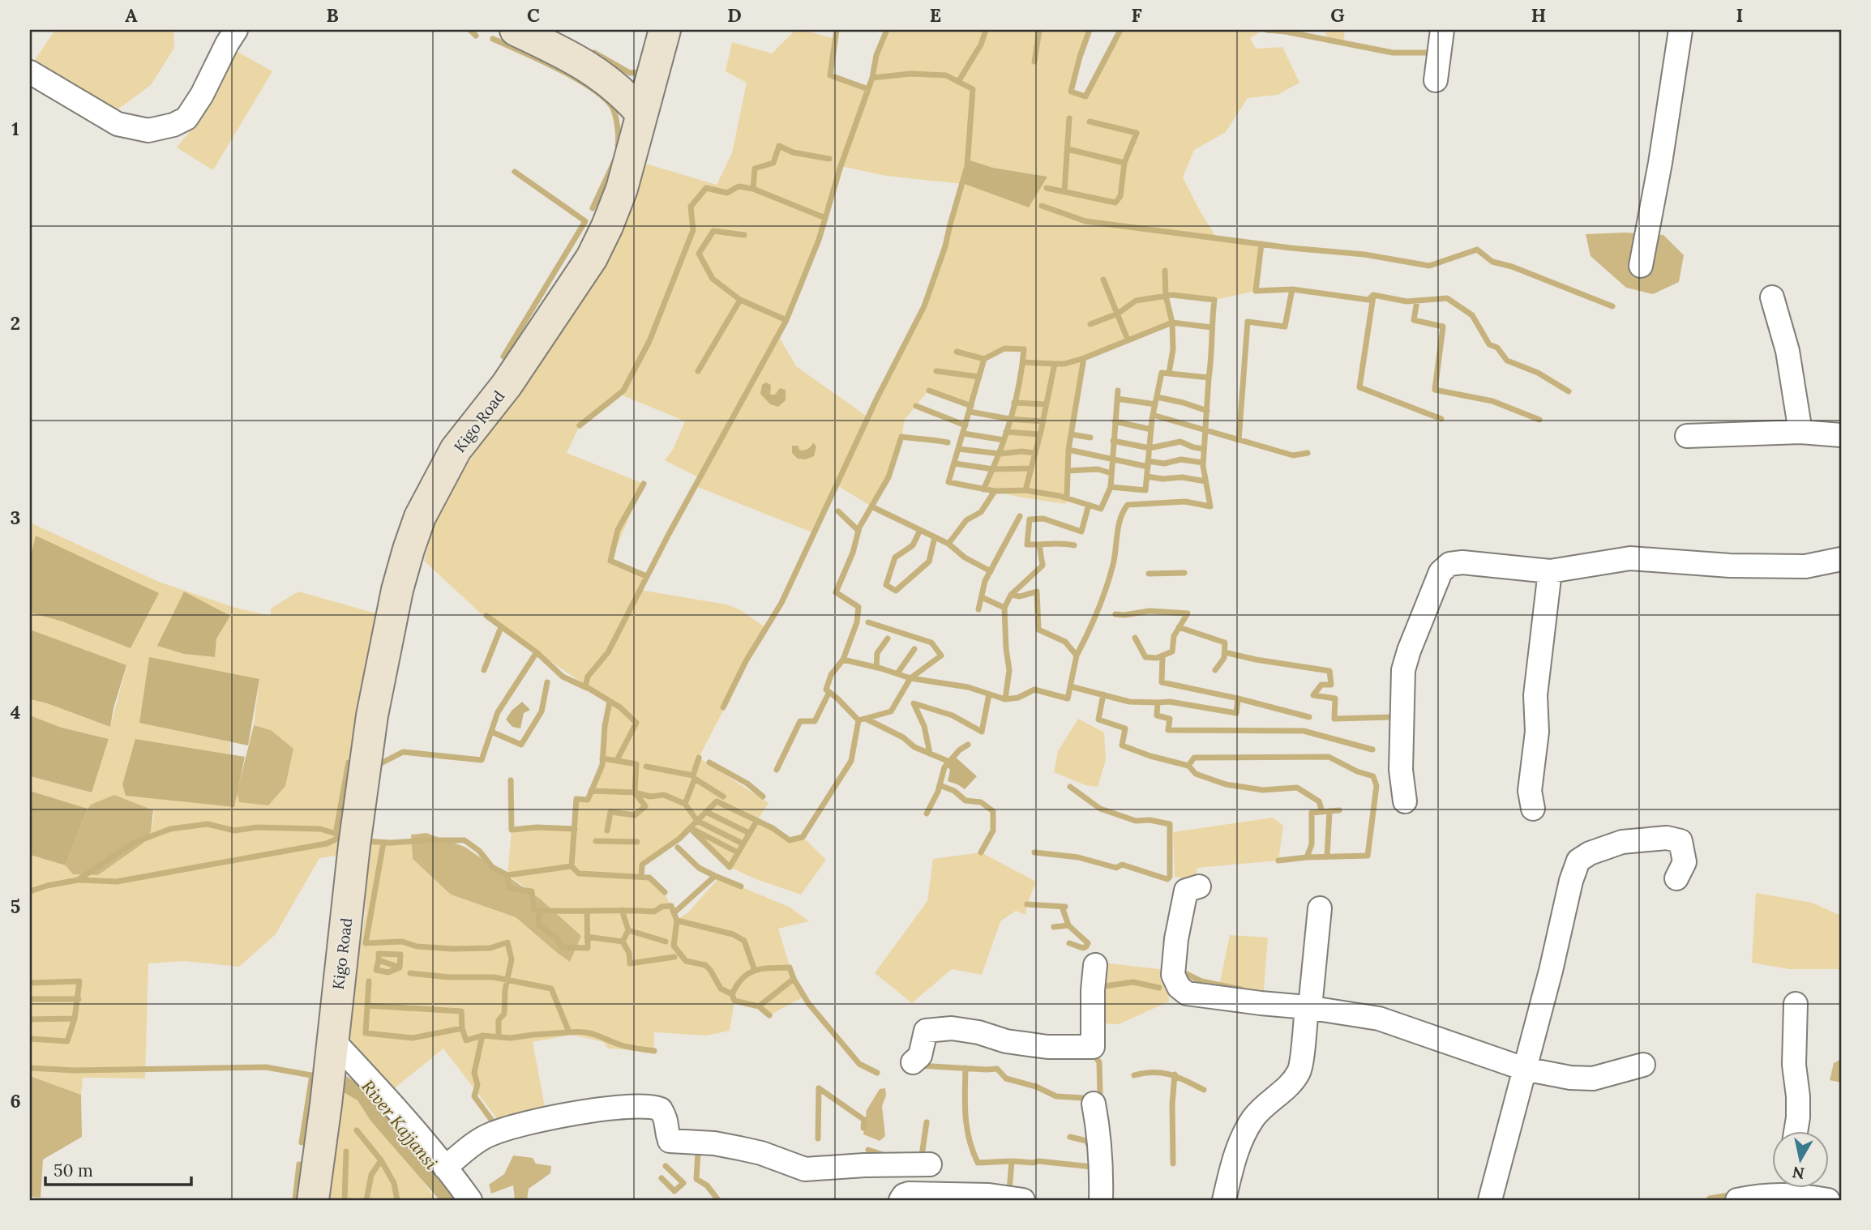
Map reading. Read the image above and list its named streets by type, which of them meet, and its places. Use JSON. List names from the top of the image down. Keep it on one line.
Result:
{"streets":{"street":["Kigo Road"]},"water":["River Kajjansi"],"scale_bar":"50 m","north":"bottom","grid":{"columns":["A","B","C","D","E","F","G","H","I"],"rows":["1","2","3","4","5","6"]}}
